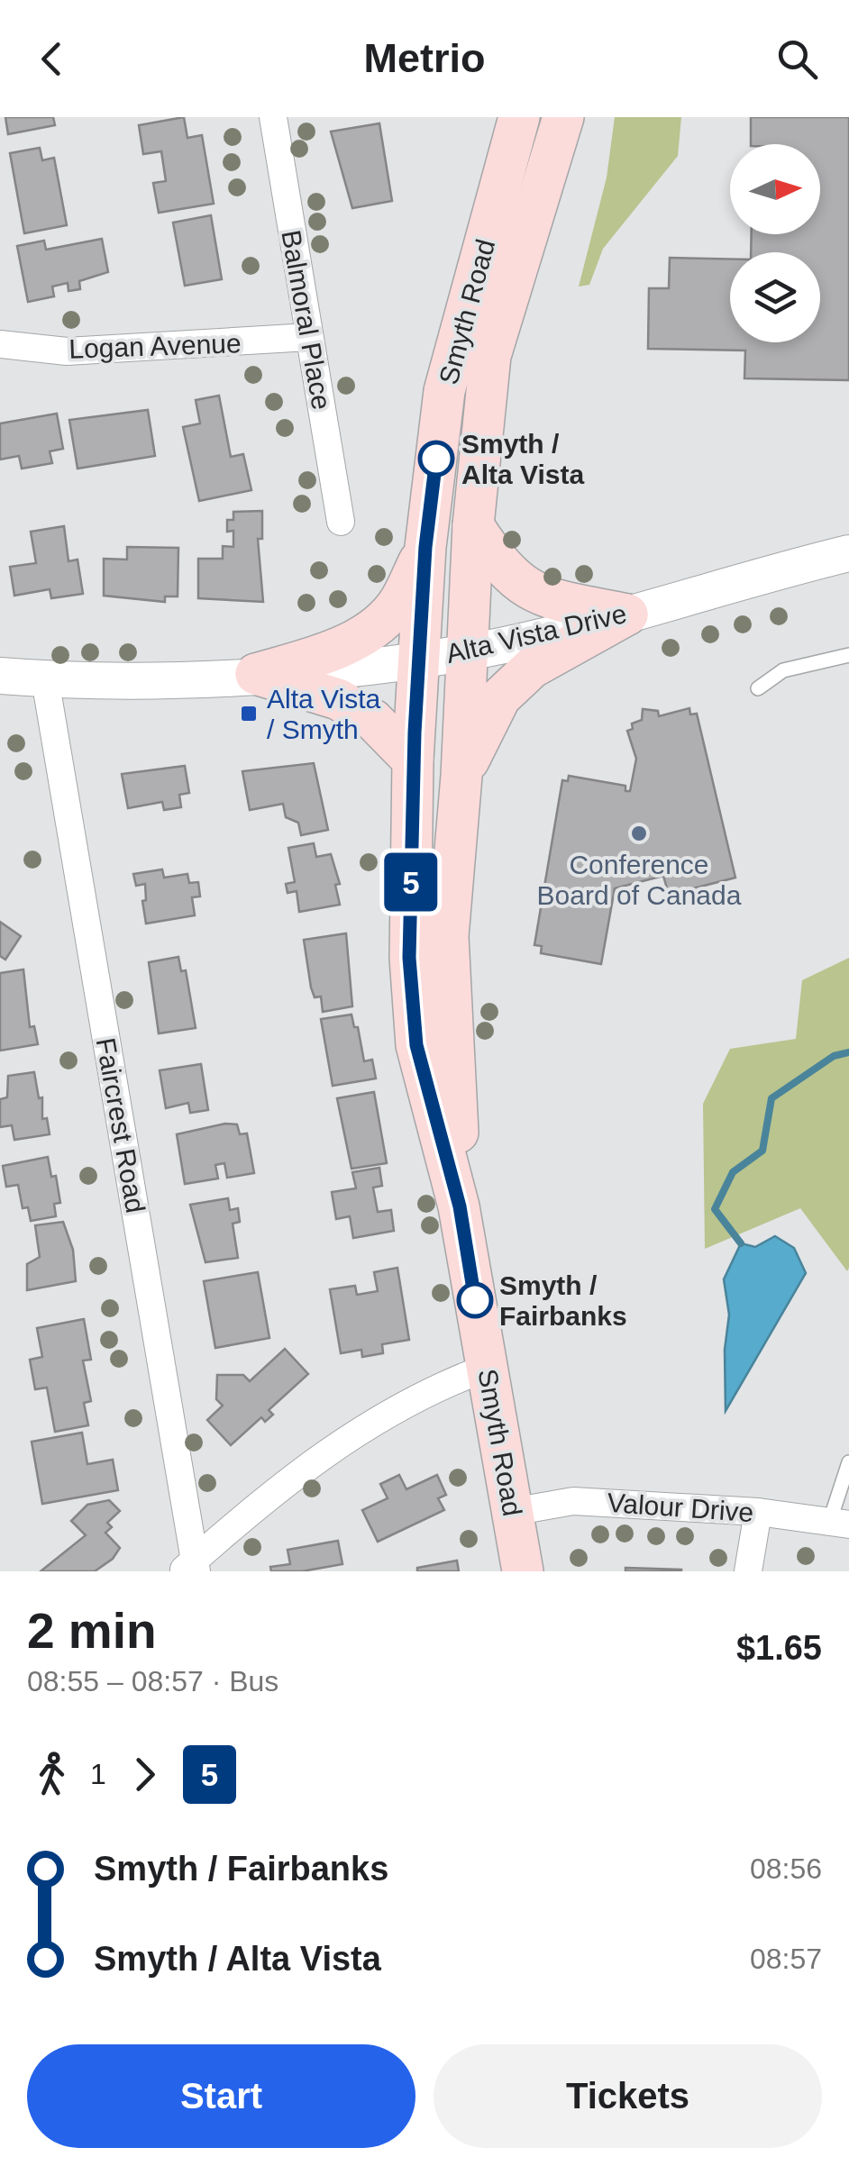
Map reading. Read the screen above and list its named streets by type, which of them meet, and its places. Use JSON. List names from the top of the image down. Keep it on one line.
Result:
{"streets":{"main road":["Smyth Road"],"street":["Balmoral Place","Logan Avenue","Alta Vista Drive","Faircrest Road","Valour Drive"]},"crossings":[["Smyth Road","Alta Vista Drive"],["Smyth Road","Valour Drive"],["Balmoral Place","Logan Avenue"],["Alta Vista Drive","Faircrest Road"]],"places":{"other":["Smyth / Alta Vista","Conference Board of Canada","Smyth / Fairbanks"],"transit":["Alta Vista / Smyth"]},"lines":["bus line 5"],"north":"right","page":{"header":"Metrio","on_map":"5","heading":["2 min","08:55 – 08:57 · Bus","$1.65"],"legs":["1","5"],"list":[{"name":"Smyth / Fairbanks","value":"08:56"},{"name":"Smyth / Alta Vista","value":"08:57"}],"buttons":["Start","Tickets"]}}
